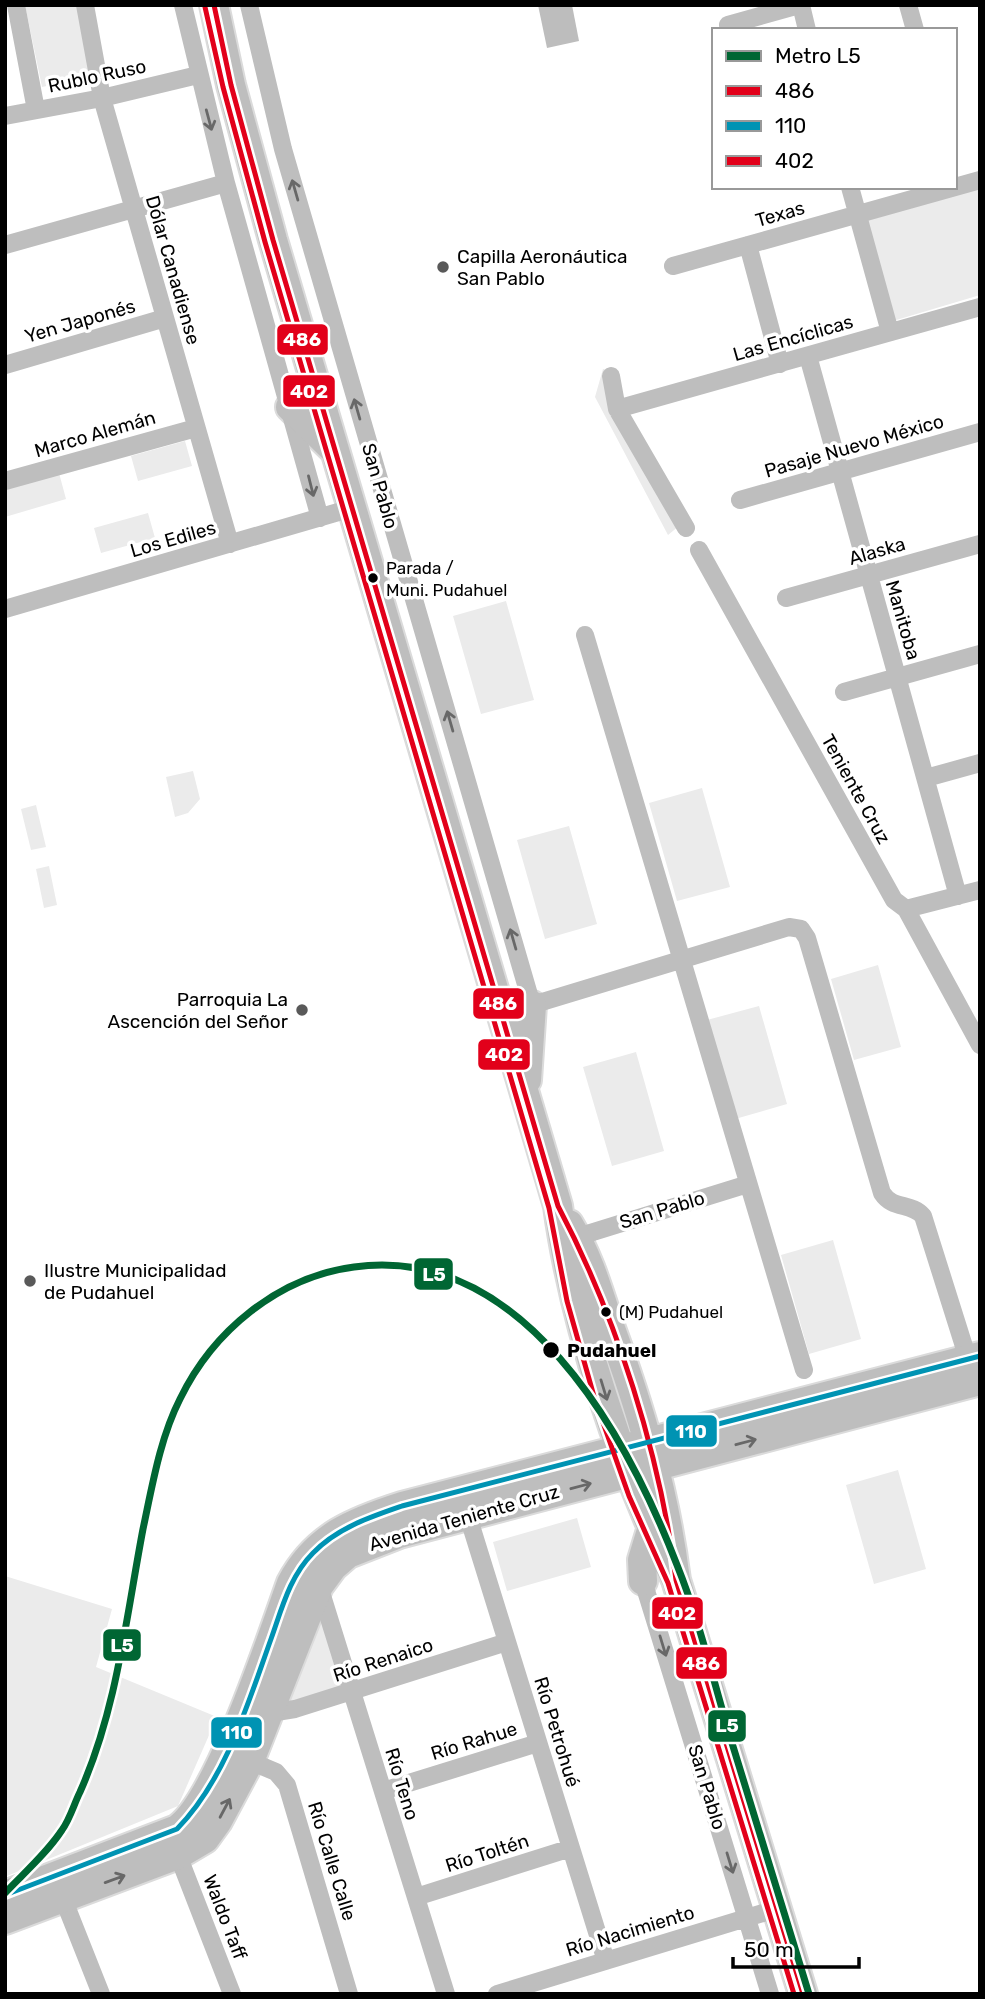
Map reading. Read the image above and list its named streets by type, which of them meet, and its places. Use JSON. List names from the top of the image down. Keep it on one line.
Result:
{"streets":{"main road":["San Pablo","Avenida Teniente Cruz"],"street":["Rublo Ruso","Texas","Dólar Canadiense","Yen Japonés","Las Encíclicas","Marco Alemán","Pasaje Nuevo México","Los Ediles","Alaska","Manitoba","Teniente Cruz","Río Renaico","Río Petrohué","Río Rahue","Río Teno","Río Toltén","Río Calle Calle","Waldo Taff","Río Nacimiento"]},"crossings":[["Rublo Ruso","Dólar Canadiense"],["Dólar Canadiense","Yen Japonés"],["Dólar Canadiense","Marco Alemán"],["Dólar Canadiense","Los Ediles"],["Las Encíclicas","Manitoba"],["Pasaje Nuevo México","Manitoba"],["San Pablo","Los Ediles"],["San Pablo","Avenida Teniente Cruz"],["San Pablo","Río Nacimiento"],["Alaska","Manitoba"],["Avenida Teniente Cruz","Río Renaico"],["Avenida Teniente Cruz","Río Petrohué"],["Avenida Teniente Cruz","Río Teno"],["Avenida Teniente Cruz","Río Calle Calle"],["Avenida Teniente Cruz","Waldo Taff"],["Río Renaico","Río Petrohué"],["Río Renaico","Río Teno"],["Río Petrohué","Río Rahue"],["Río Petrohué","Río Toltén"],["Río Petrohué","Río Nacimiento"],["Río Rahue","Río Teno"],["Río Teno","Río Toltén"]],"places":["Capilla Aeronáutica San Pablo","Parada / Muni. Pudahuel","Parroquia La Ascención del Señor","Ilustre Municipalidad de Pudahuel","(M) Pudahuel","Pudahuel"],"lines":["transit line 486","transit line 402","metro line L5","transit line 110"],"legend":["Metro L5","486","110","402"],"scale_bar":"50 m"}
